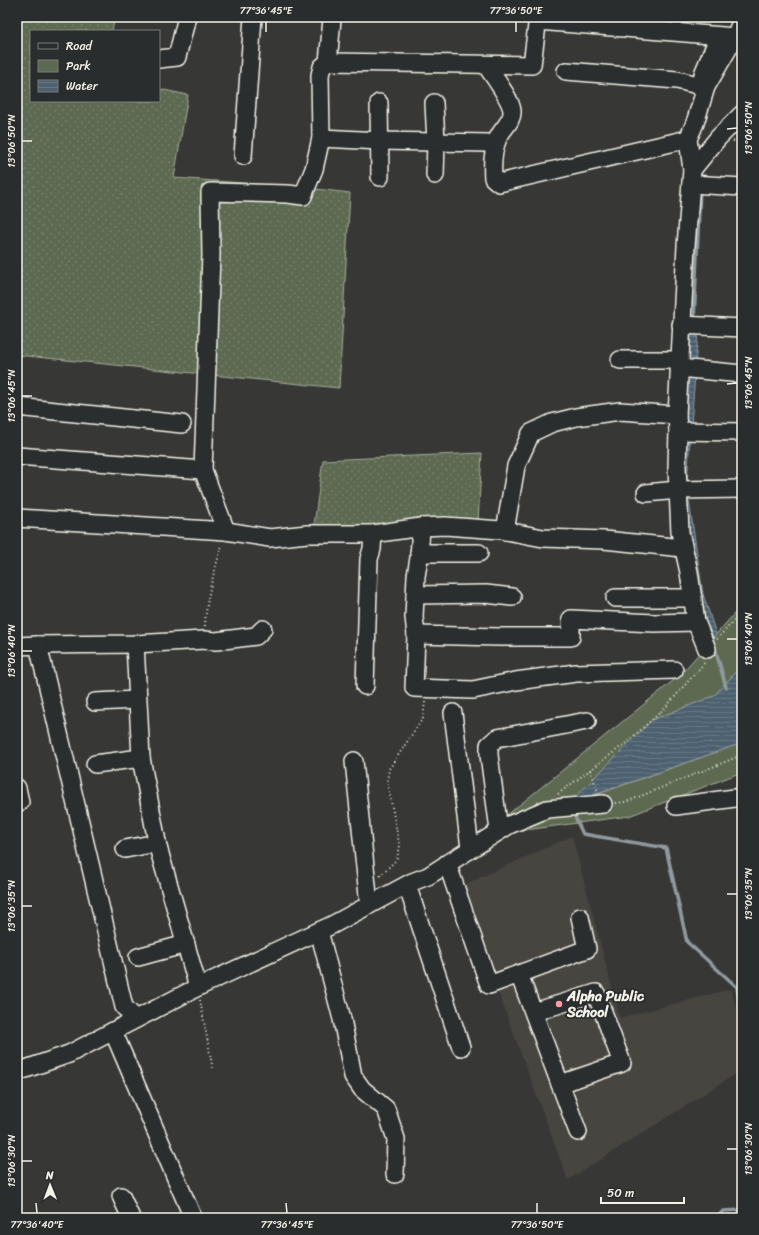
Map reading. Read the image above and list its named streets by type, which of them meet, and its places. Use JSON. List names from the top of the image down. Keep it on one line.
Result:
{"places":["Alpha Public School"],"legend":["Road","Park","Water"],"scale_bar":"50 m","north":"top","coordinates":["77°36'45\"E","77°36'50\"E","13°06'50\"N","13°06'45\"N","13°06'40\"N","13°06'35\"N","13°06'30\"N","77°36'40\"E"]}
